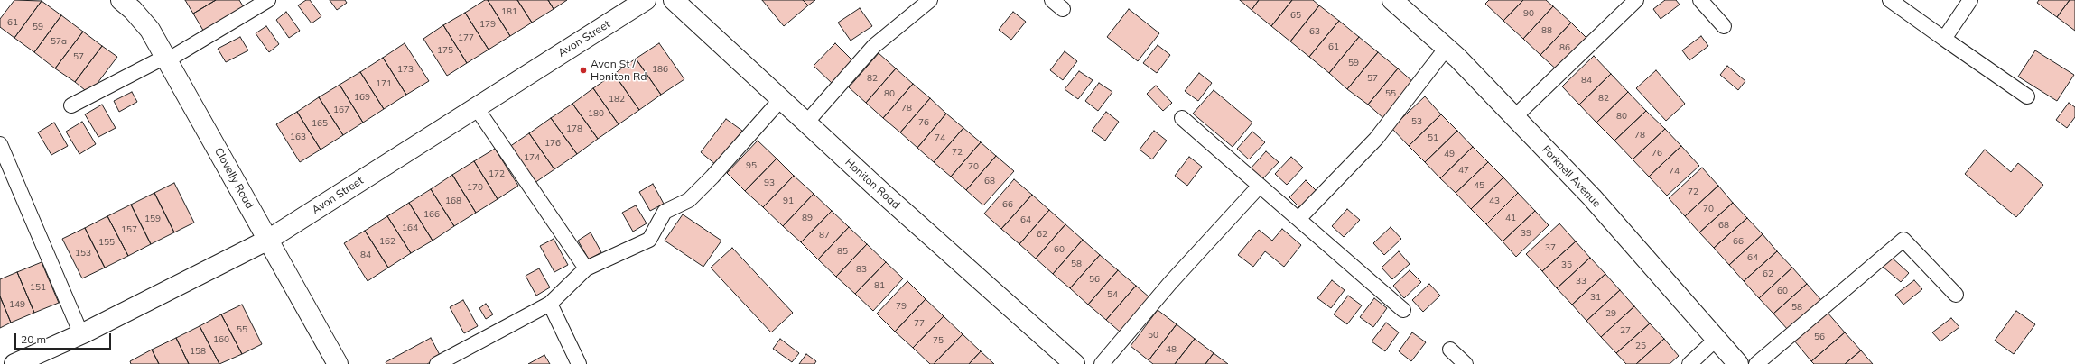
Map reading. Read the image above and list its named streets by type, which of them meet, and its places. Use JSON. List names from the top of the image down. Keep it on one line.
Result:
{"streets":{"street":["Avon Street","Forknell Avenue","Clovelly Road","Honiton Road"]},"crossings":[["Avon Street","Clovelly Road"]],"places":["Avon St / Honiton Rd"],"house_numbers":["181","90","65","61","179","59","88","63","177","57a","61","86","175","57","59","173","186","82","57","84","171","80","55","169","82","182","78","167","180","80","53","76","165","178","78","163","74","51","176","72","76","49","174","95","70","47","74","172","68","93","45","170","72","168","91","43","66","70","166","89","41","159","64","68","164","157","39","62","87","162","66","155","37","60","85","153","84","64","58","35","83","62","56","33","81","151","60","54","31","149","79","58","29","77","55","27","50","56","160","75","25","48","158"],"scale_bar":"20 m"}
